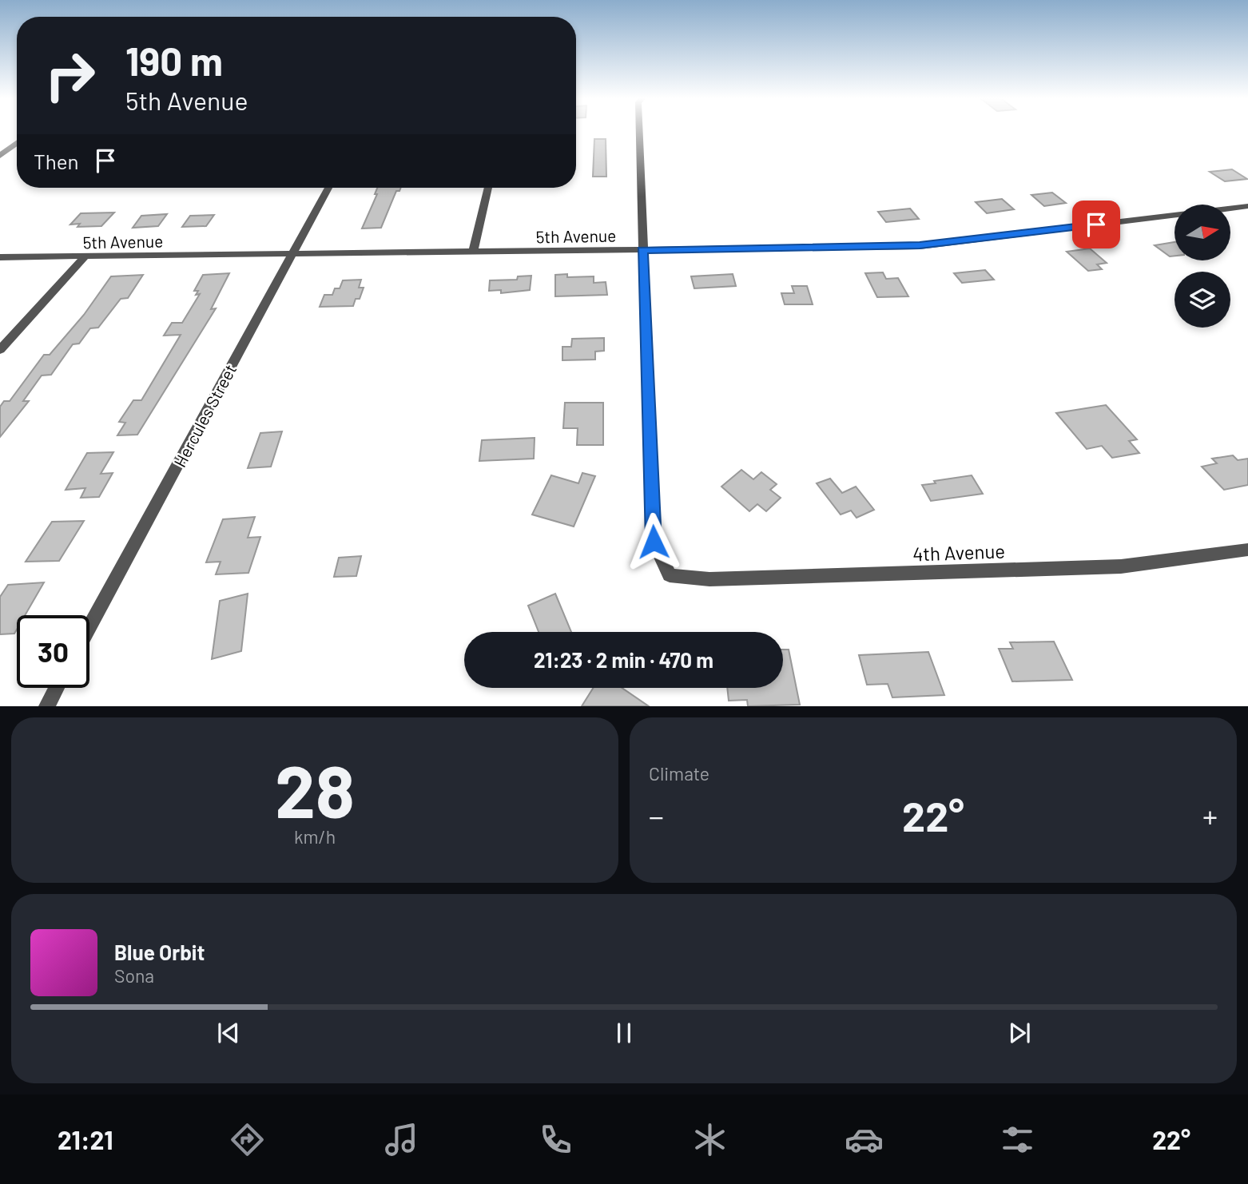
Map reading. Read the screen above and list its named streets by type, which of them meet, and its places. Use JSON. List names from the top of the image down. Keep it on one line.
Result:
{"streets":{"street":["5th Avenue","Hercules Street","4th Avenue"]},"crossings":[["5th Avenue","Hercules Street"],["5th Avenue","4th Avenue"]],"north":"right","page":{"turn":["190 m","5th Avenue"],"then":"Then","limit":"30","trip":"21:23 · 2 min · 470 m","tile":[["28","km/h"],"Climate"],"heat":["−","22°","+"],"song":["Blue Orbit","Sona"],"tabs":["21:21","22°"]}}
